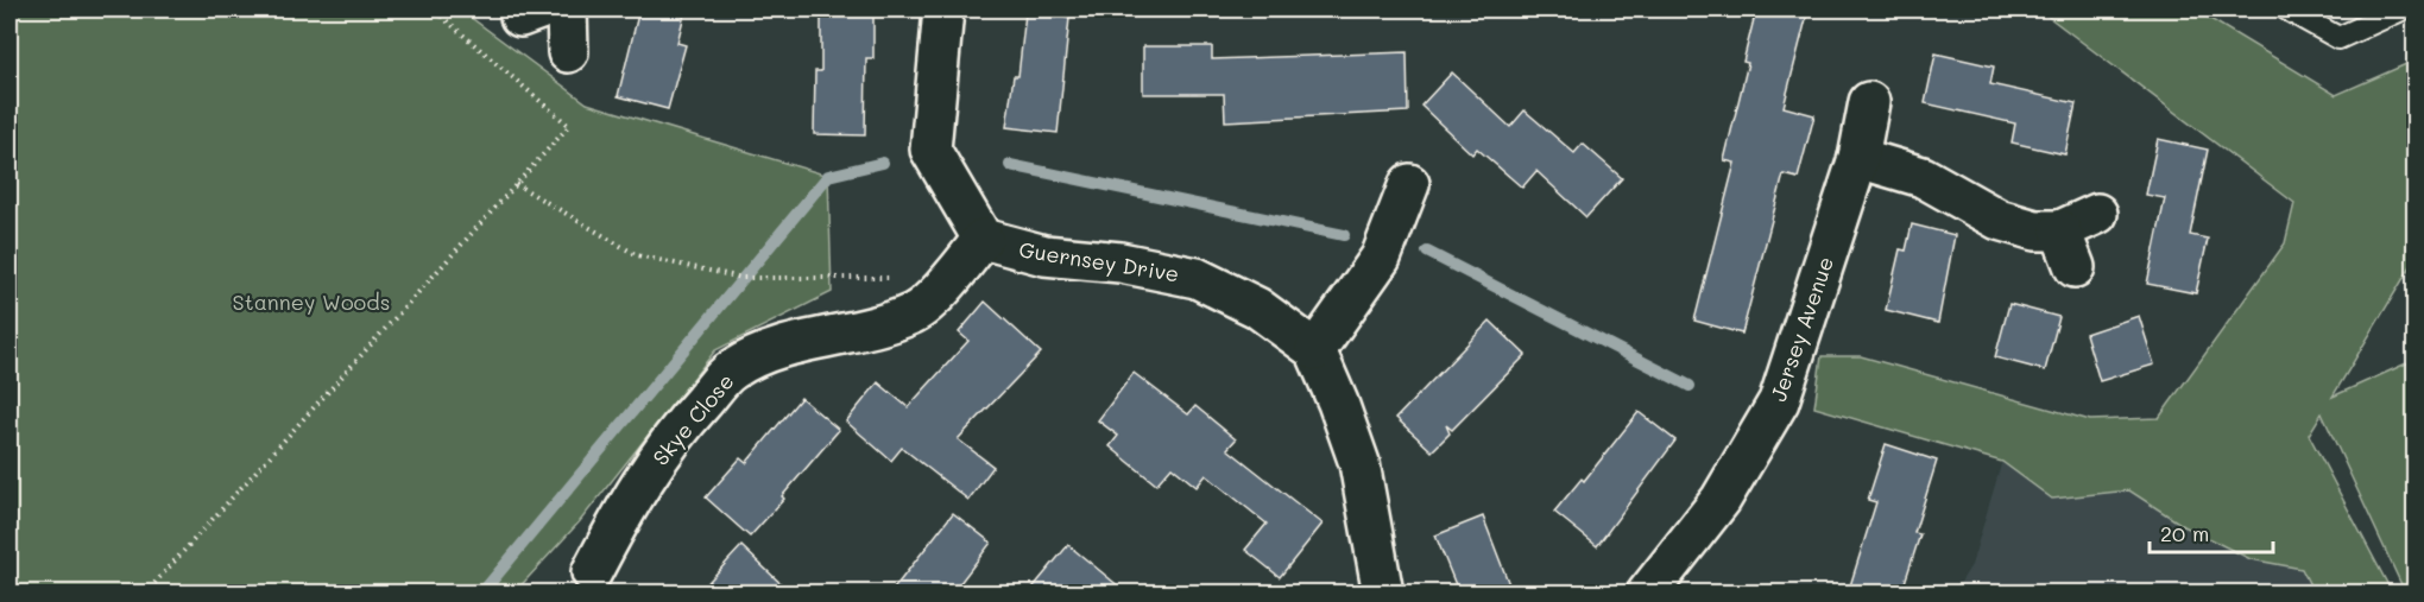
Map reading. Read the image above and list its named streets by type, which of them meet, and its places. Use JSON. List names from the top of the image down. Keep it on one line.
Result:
{"streets":{"street":["Guernsey Drive","Jersey Avenue","Skye Close"]},"crossings":[["Guernsey Drive","Skye Close"]],"parks":["Stanney Woods"],"scale_bar":"20 m"}
